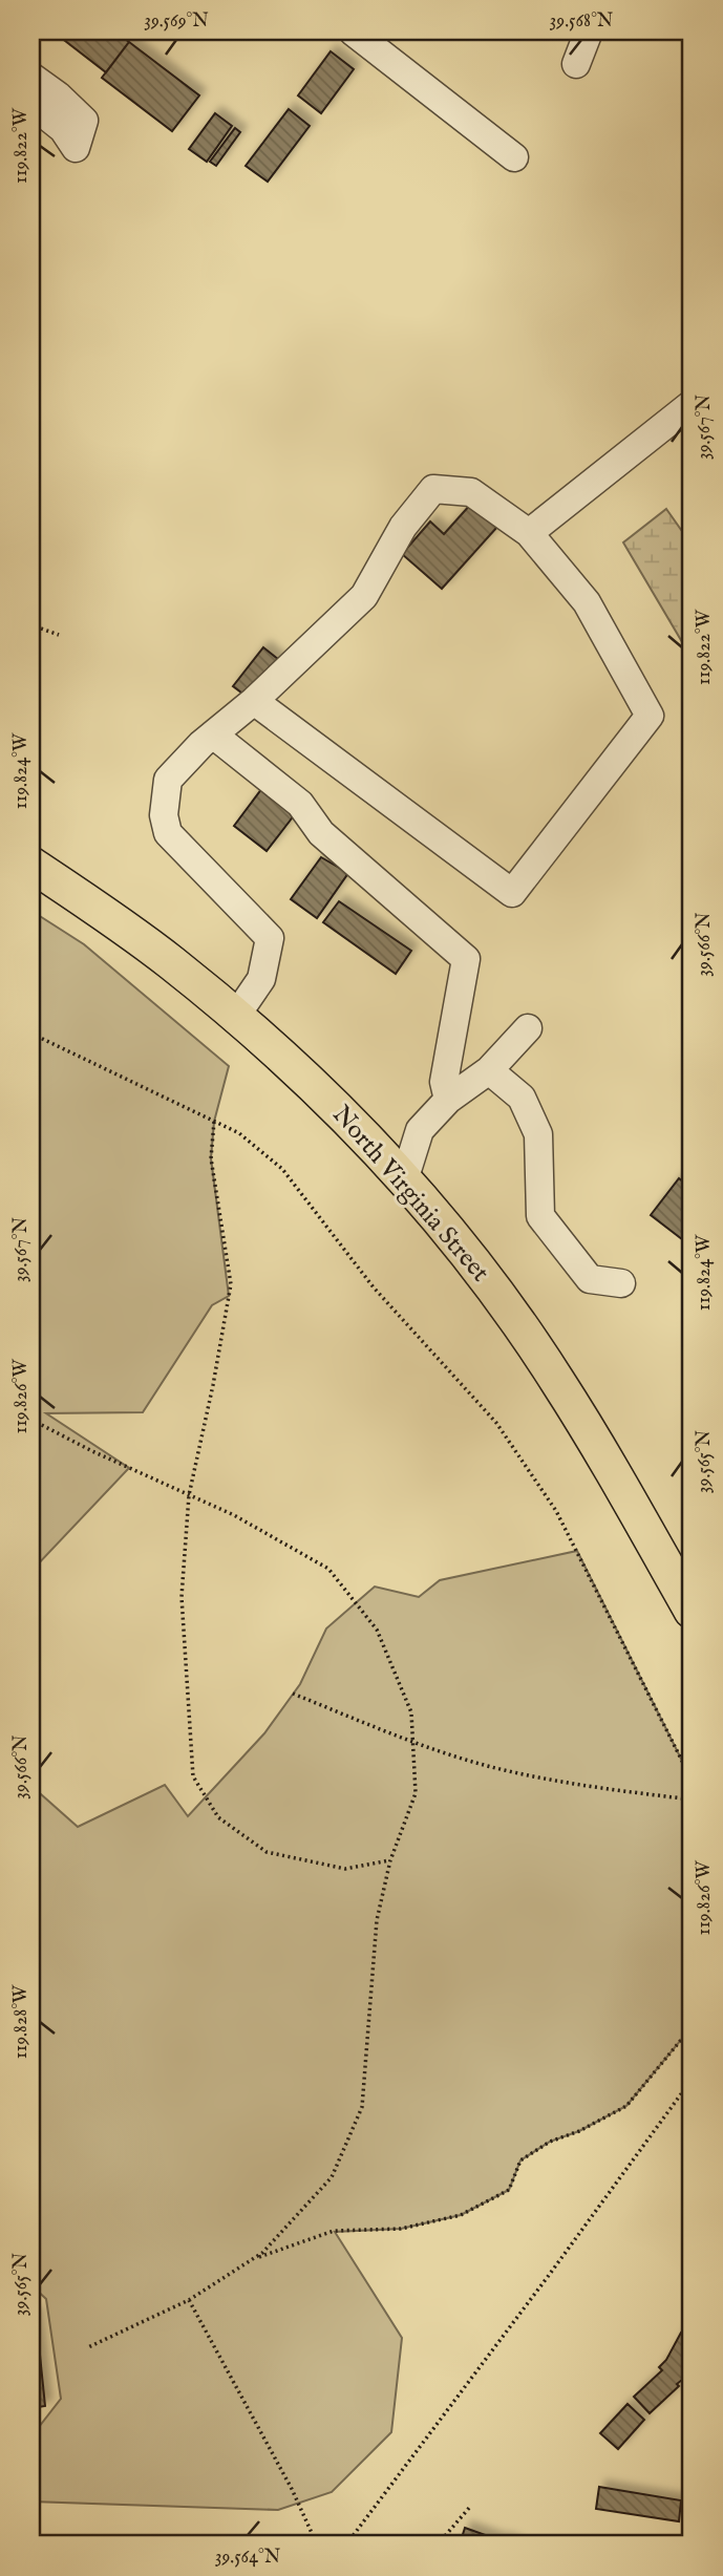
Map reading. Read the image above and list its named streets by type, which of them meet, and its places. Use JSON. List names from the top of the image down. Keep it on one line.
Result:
{"streets":{"main road":["North Virginia Street"]},"coordinates":["39.569°N","39.568°N","119.822°W","39.567°N","119.824°W","39.566°N","119.826°W","39.565°N","119.828°W","39.564°N"]}
